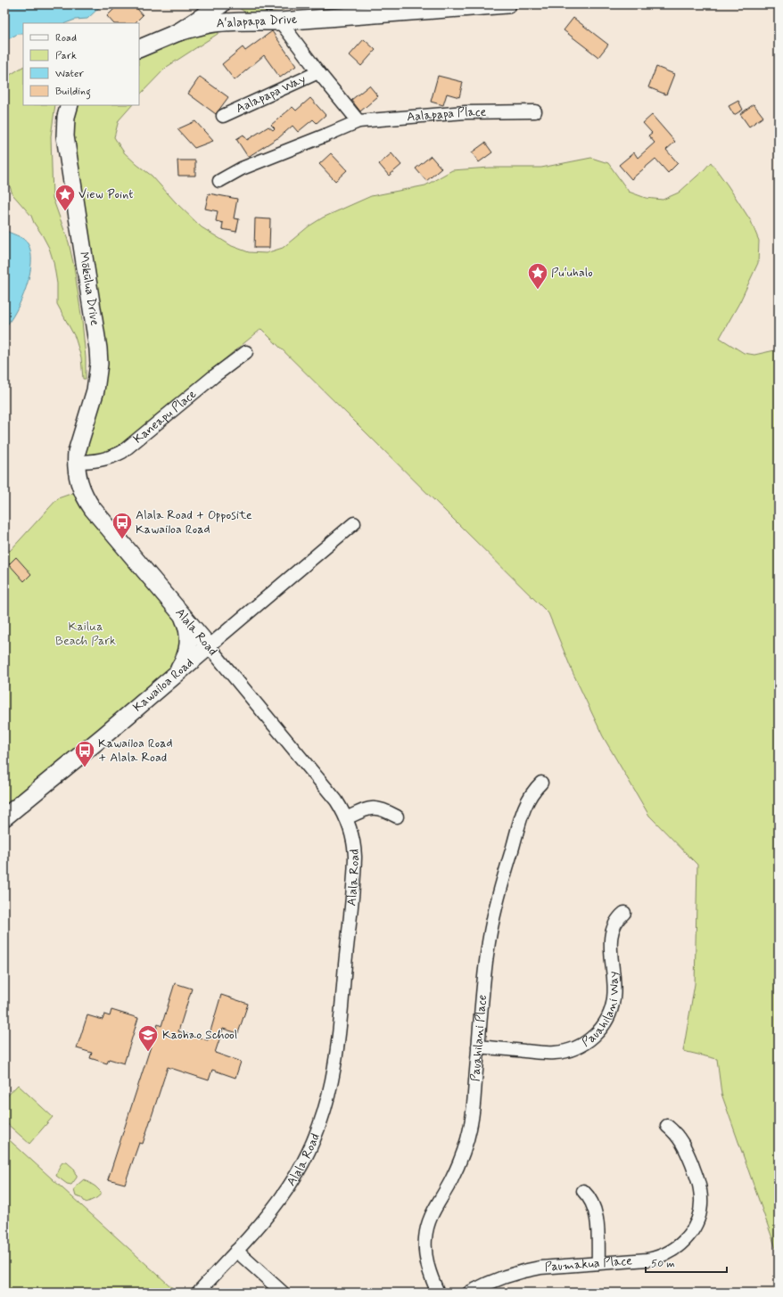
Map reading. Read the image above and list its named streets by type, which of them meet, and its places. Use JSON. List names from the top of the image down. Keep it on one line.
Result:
{"streets":{"street":["Aʻalapapa Drive","Aalapapa Way","Aalapapa Place","Mōkūlua Drive","Kaneapu Place","Alala Road","Kawailoa Road","Pauahilani Way","Pauahilani Place","Paumakua Place"]},"crossings":[["Mōkūlua Drive","Kaneapu Place"],["Mōkūlua Drive","Alala Road"],["Kaneapu Place","Alala Road"],["Alala Road","Kawailoa Road"],["Pauahilani Way","Pauahilani Place"]],"parks":["Kailua Beach Park"],"places":{"place":["View Point","Puʻuhalo"],"bus stop":["Alala Road + Opposite Kawailoa Road","Kawailoa Road + Alala Road"],"school or university":["Kaohao School"]},"legend":["Road","Park","Water","Building"],"scale_bar":"50 m"}
